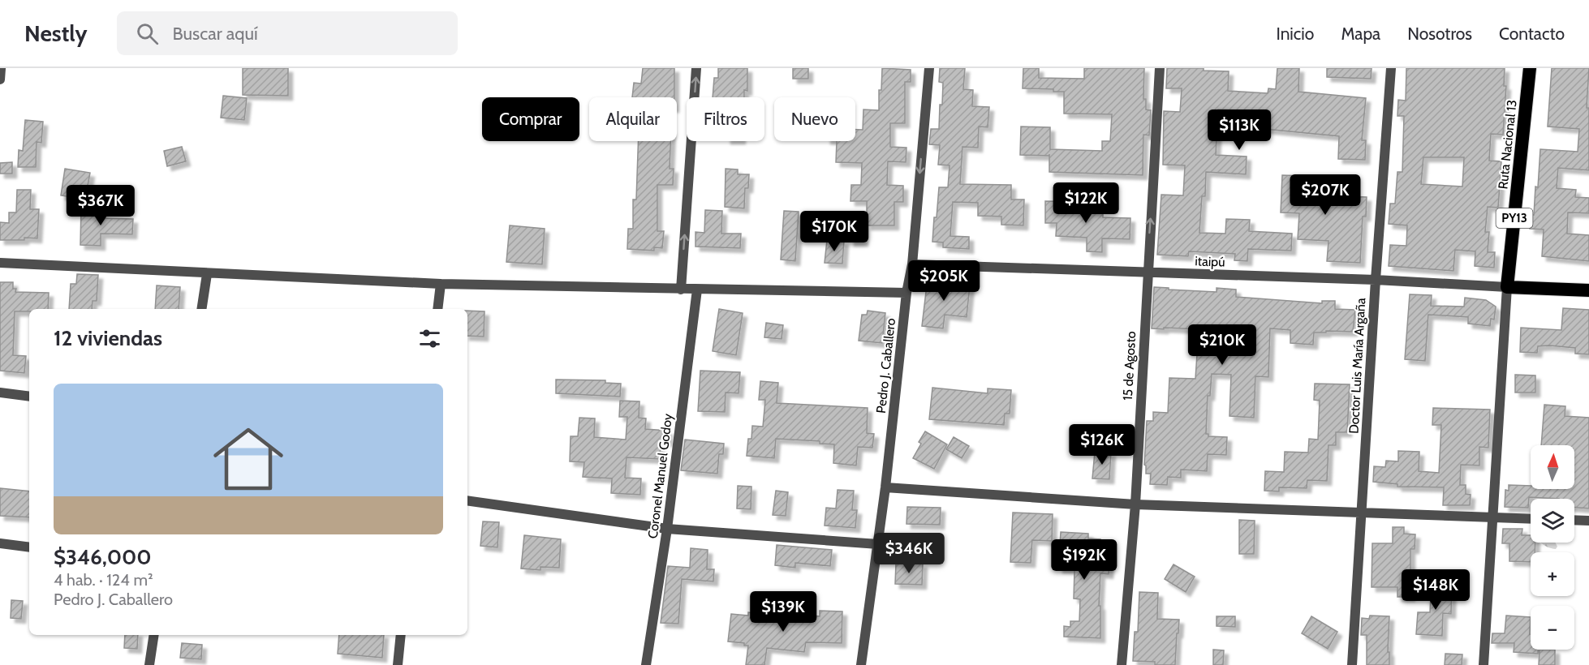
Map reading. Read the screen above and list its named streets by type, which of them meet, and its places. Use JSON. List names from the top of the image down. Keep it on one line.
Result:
{"streets":{"highway":["Ruta Nacional 13","PY13"],"street":["itaipú","Pedro J. Caballero","15 de Agosto","Doctor Luis María Argaña","Coronel Manuel Godoy"]},"crossings":[["Ruta Nacional 13","itaipú"],["itaipú","Pedro J. Caballero"],["itaipú","15 de Agosto"],["itaipú","Doctor Luis María Argaña"]],"north":"top","page":{"header":"Nestly","search":"Buscar aquí","nav":["Inicio","Mapa","Nosotros","Contacto"],"chip":["Comprar","Alquilar","Filtros","Nuevo"],"price":["$113K","$207K","$122K","$367K","$170K","$205K","$210K","$126K","$346K","$192K","$148K","$139K"],"heading":"12 viviendas","list":[{"name":"$346,000","note":"4 hab. · 124 m² · Pedro J. Caballero"}],"map_buttons":["+","−"]}}
